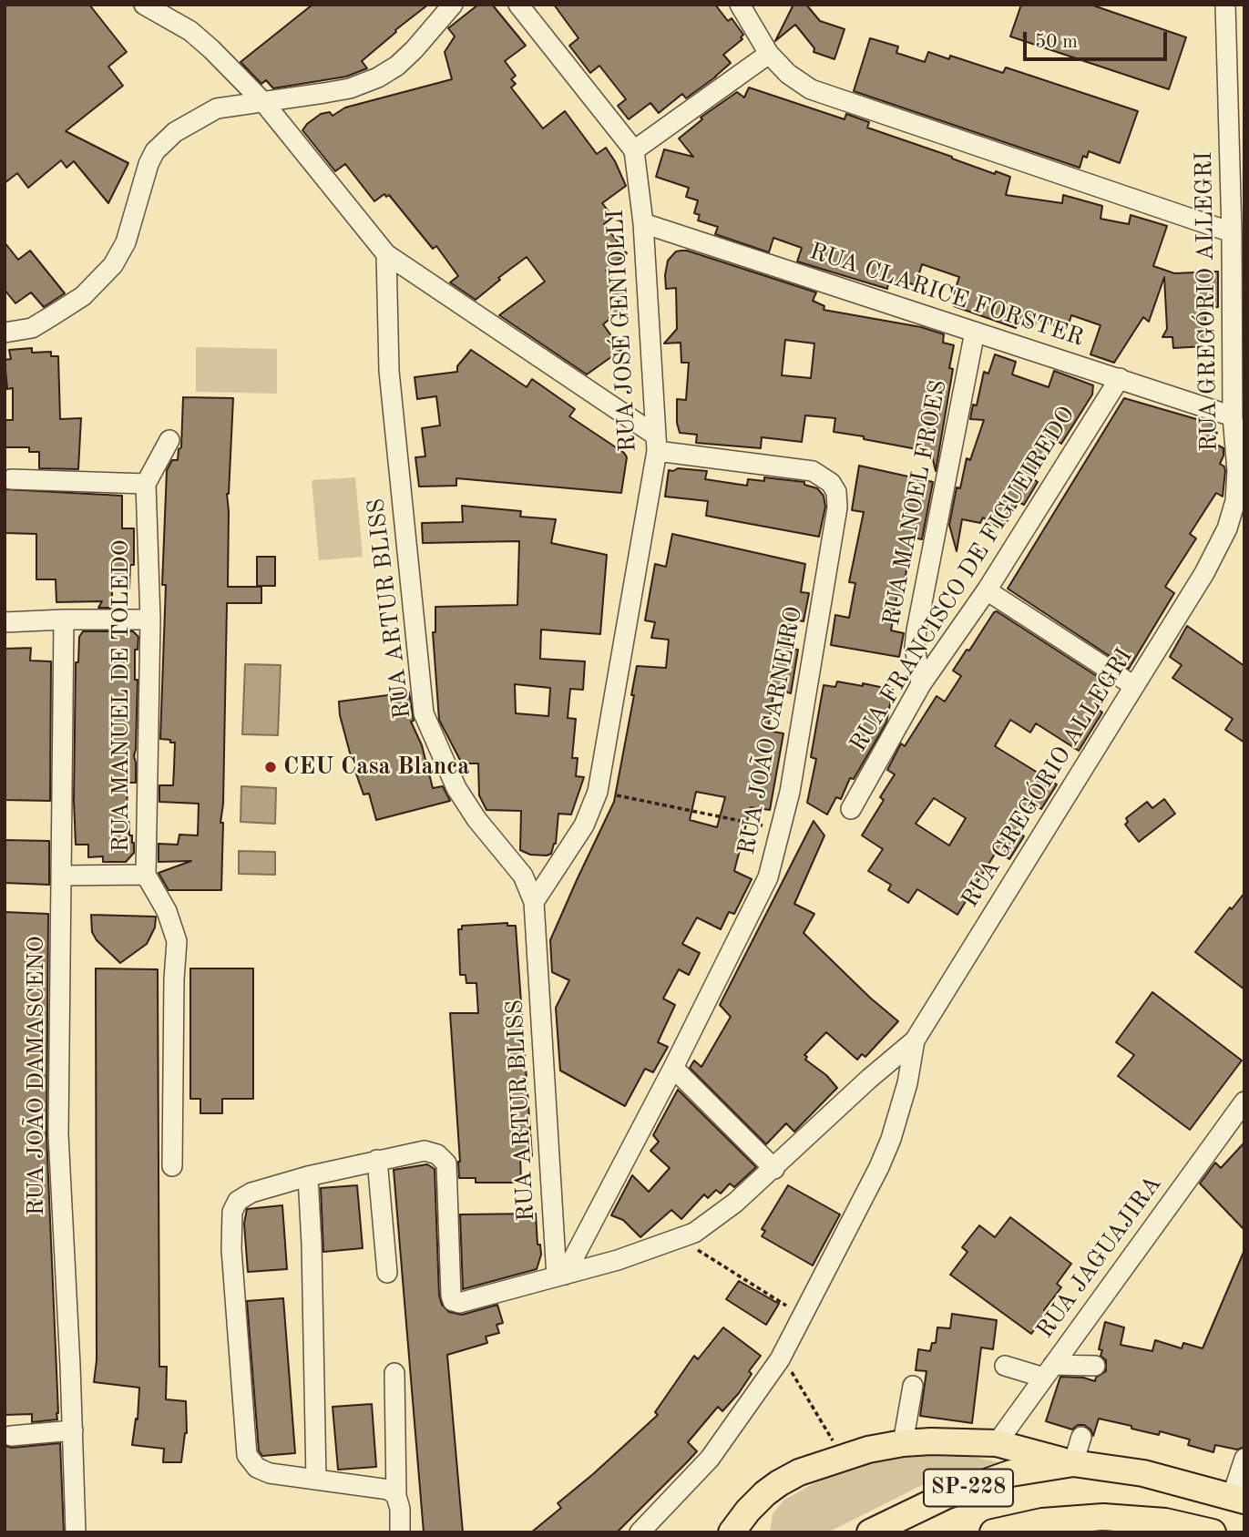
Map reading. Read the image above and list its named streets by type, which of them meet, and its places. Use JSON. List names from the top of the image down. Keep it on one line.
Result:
{"streets":{"main road":["SP-228"],"street":["RUA CLARICE FORSTER","RUA GREGÓRIO ALLEGRI","RUA JOSÉ GENIOLLI","RUA MANOEL FROES","RUA FRANCISCO DE FIGUEIREDO","RUA ARTUR BLISS","RUA MANUEL DE TOLEDO","RUA JOÃO CARNEIRO","RUA JOÃO DAMASCENO","RUA JAGUAJIRA"]},"crossings":[["RUA CLARICE FORSTER","RUA GREGÓRIO ALLEGRI"],["RUA CLARICE FORSTER","RUA JOSÉ GENIOLLI"],["RUA CLARICE FORSTER","RUA MANOEL FROES"],["RUA CLARICE FORSTER","RUA FRANCISCO DE FIGUEIREDO"],["RUA GREGÓRIO ALLEGRI","RUA ARTUR BLISS"],["RUA GREGÓRIO ALLEGRI","RUA JOÃO CARNEIRO"],["RUA JOSÉ GENIOLLI","RUA ARTUR BLISS"],["RUA JOSÉ GENIOLLI","RUA JOÃO CARNEIRO"],["RUA MANOEL FROES","RUA FRANCISCO DE FIGUEIREDO"],["RUA ARTUR BLISS","RUA JOÃO CARNEIRO"],["RUA MANUEL DE TOLEDO","RUA JOÃO DAMASCENO"]],"places":["CEU Casa Blanca"],"scale_bar":"50 m"}
